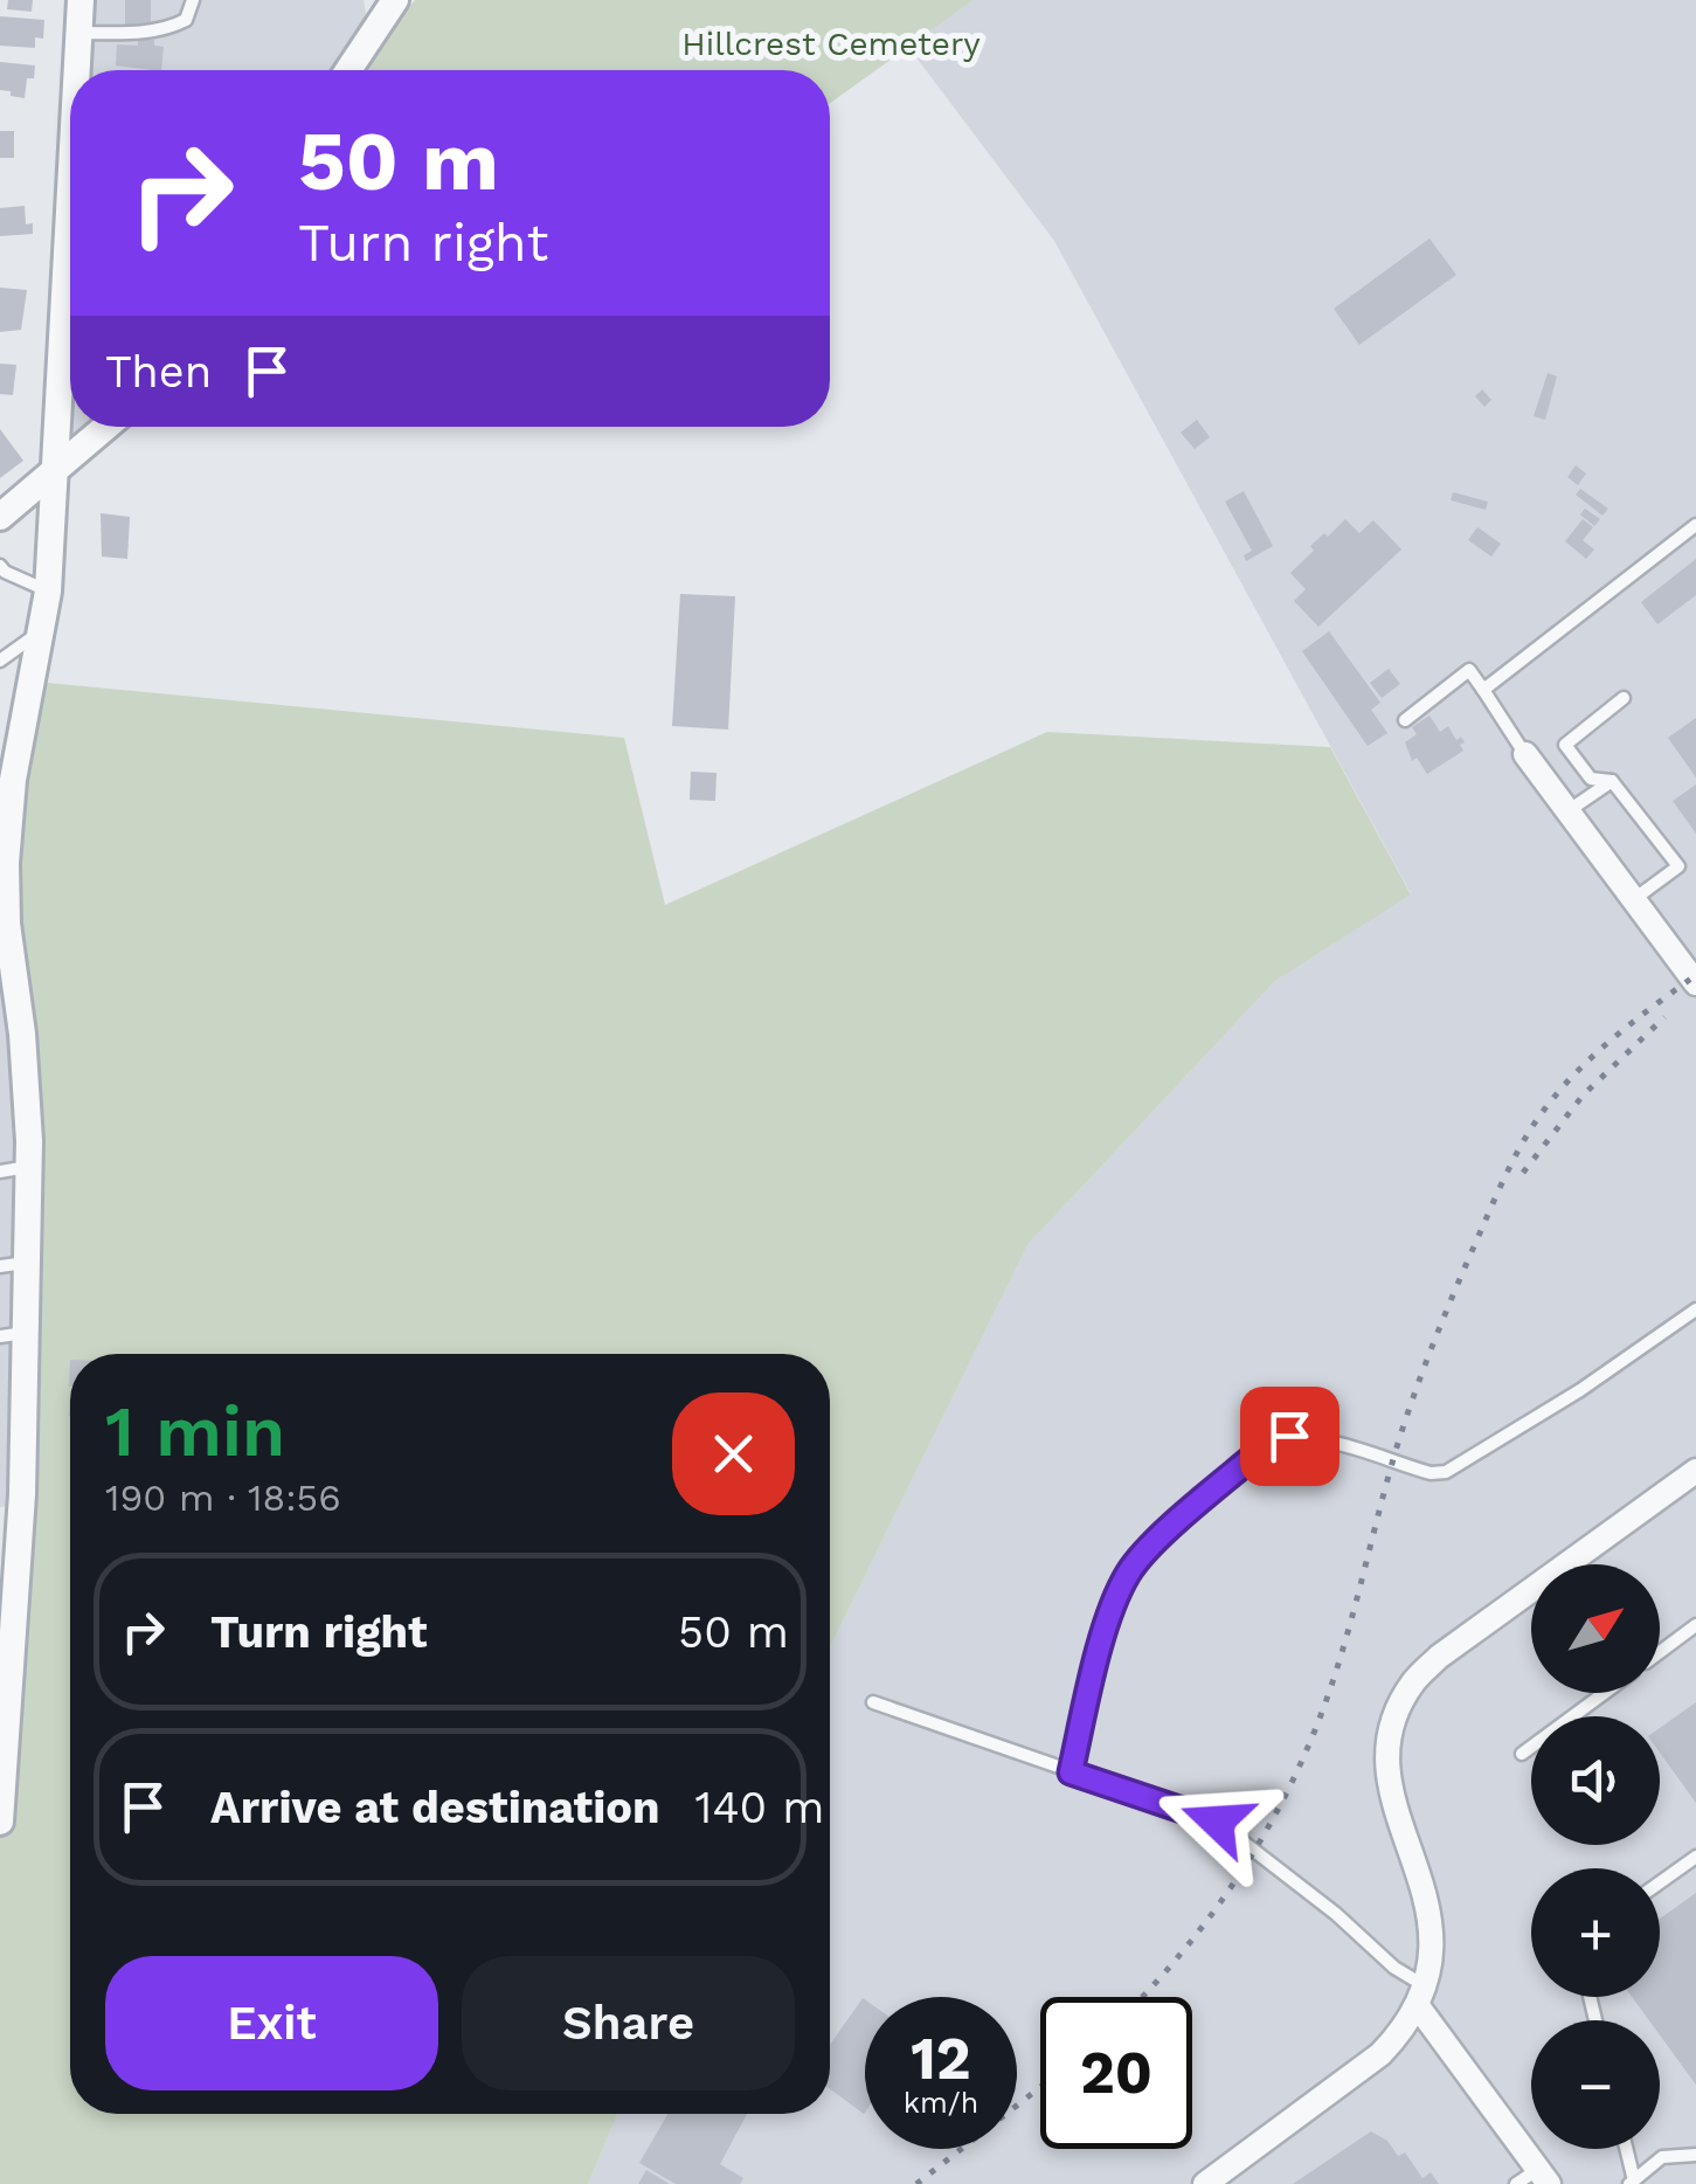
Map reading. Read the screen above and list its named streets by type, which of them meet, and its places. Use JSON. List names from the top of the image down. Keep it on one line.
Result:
{"parks":["Hillcrest Cemetery"],"north":"top right","page":{"turn":["50 m","Turn right"],"then":"Then","heading":["1 min","190 m · 18:56"],"list":[{"name":"Turn right","value":"50 m"},{"name":"Arrive at destination","value":"140 m"}],"map_buttons":["+","−"],"buttons":["Exit","Share"],"speed":"12 km/h","limit":"20"}}
